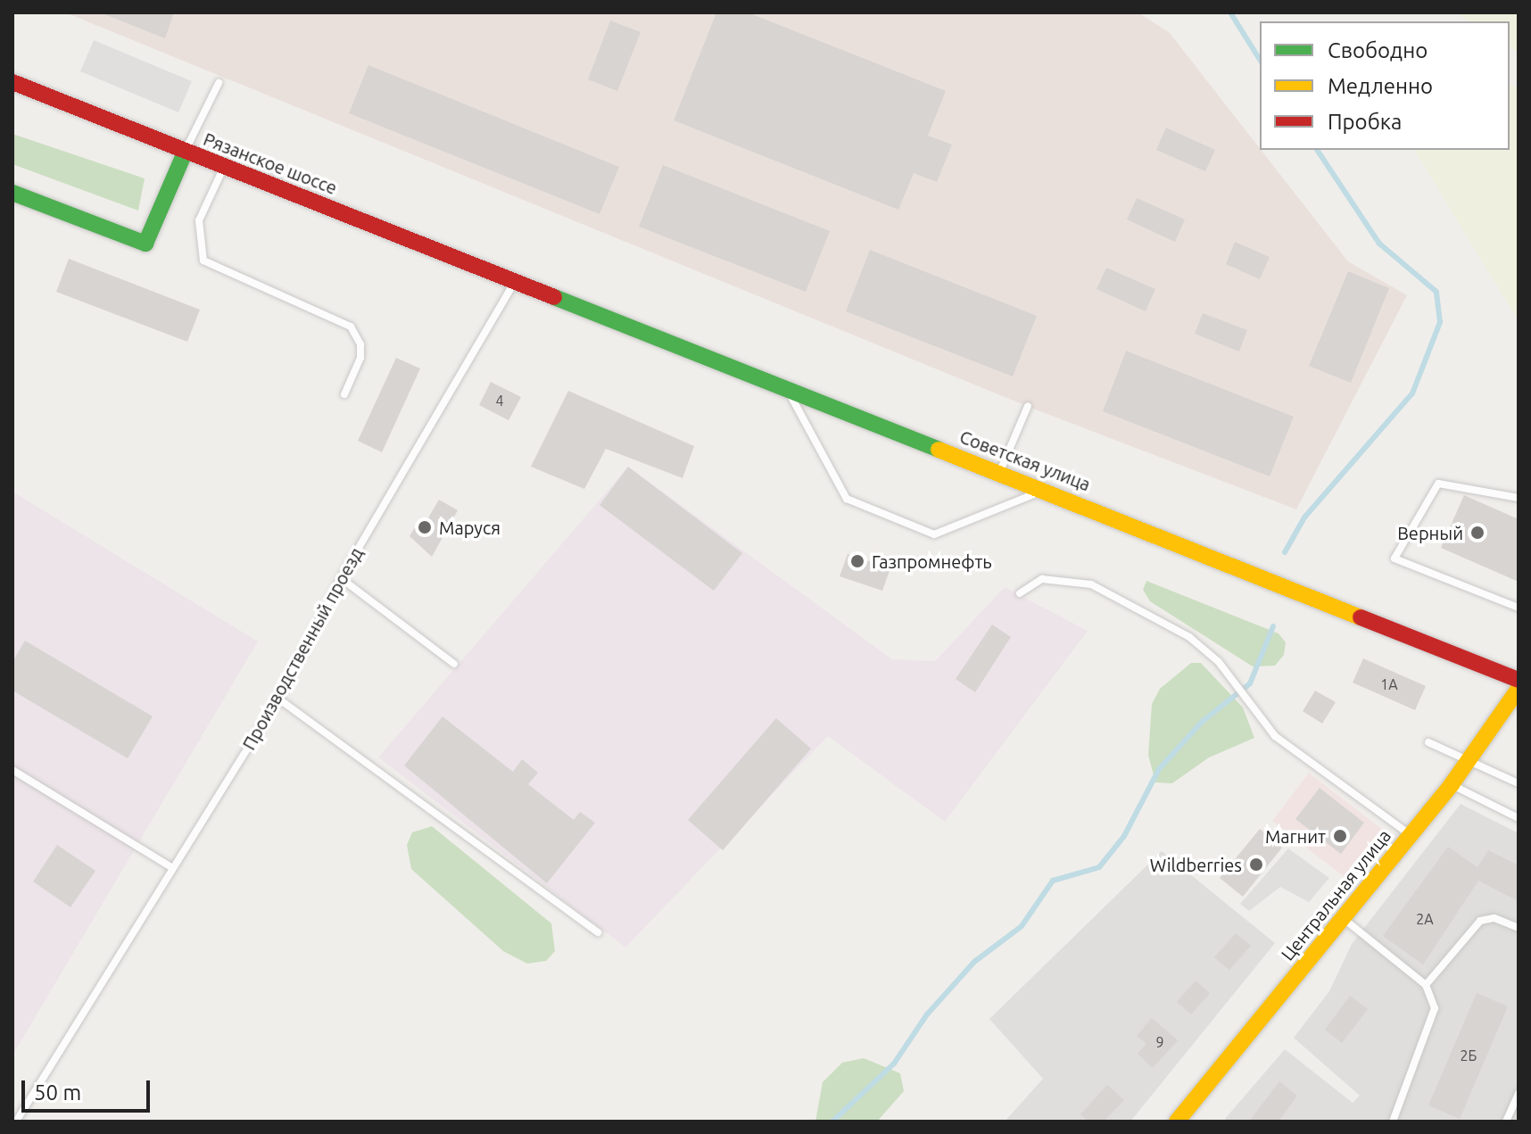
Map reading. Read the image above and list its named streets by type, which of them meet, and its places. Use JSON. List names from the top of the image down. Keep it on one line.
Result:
{"streets":{"main road":["Рязанское шоссе","Советская улица","Центральная улица"],"lane":["Производственный проезд"]},"crossings":[["Рязанское шоссе","Советская улица"],["Рязанское шоссе","Производственный проезд"],["Советская улица","Производственный проезд"]],"places":["Маруся","Верный","Газпромнефть","Магнит","Wildberries"],"house_numbers":["4","1А","2А","9","2Б"],"legend":["Свободно","Медленно","Пробка"],"scale_bar":"50 m"}
